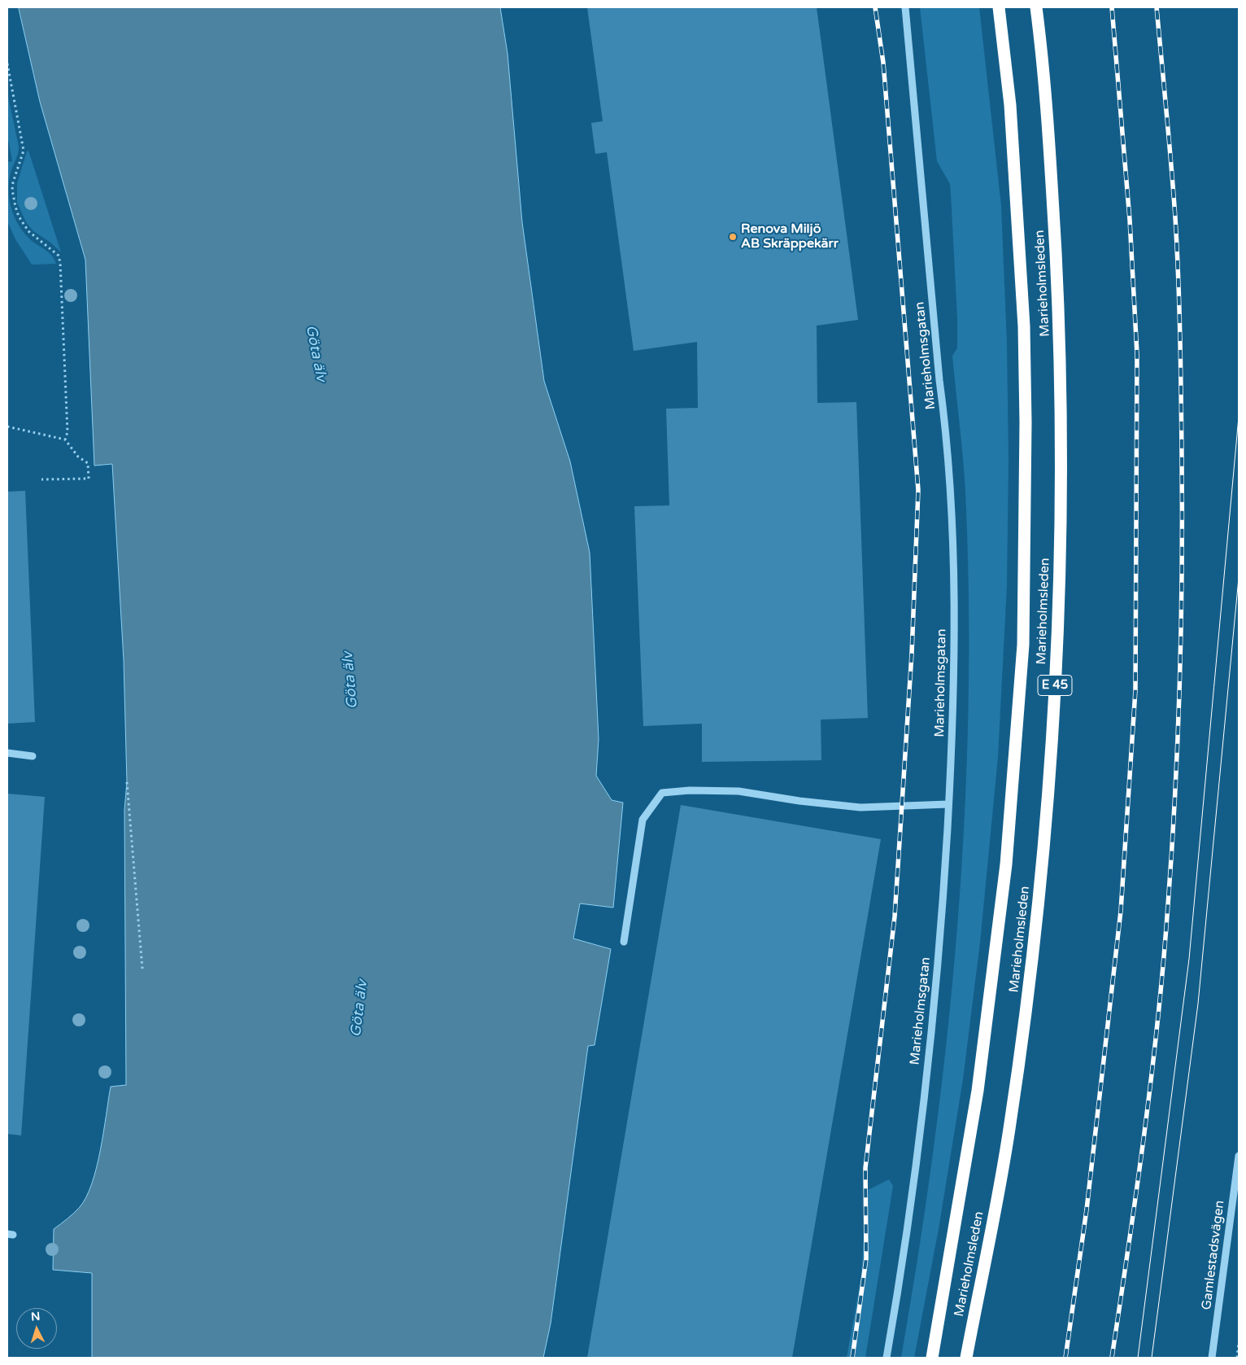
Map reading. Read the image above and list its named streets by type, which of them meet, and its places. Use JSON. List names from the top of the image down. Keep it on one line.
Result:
{"streets":{"highway":["Marieholmsleden","E 45"],"street":["Marieholmsgatan","Gamlestadsvägen"]},"water":["Göta älv"],"places":["Renova Miljö AB Skräppekärr"],"north":"top"}
